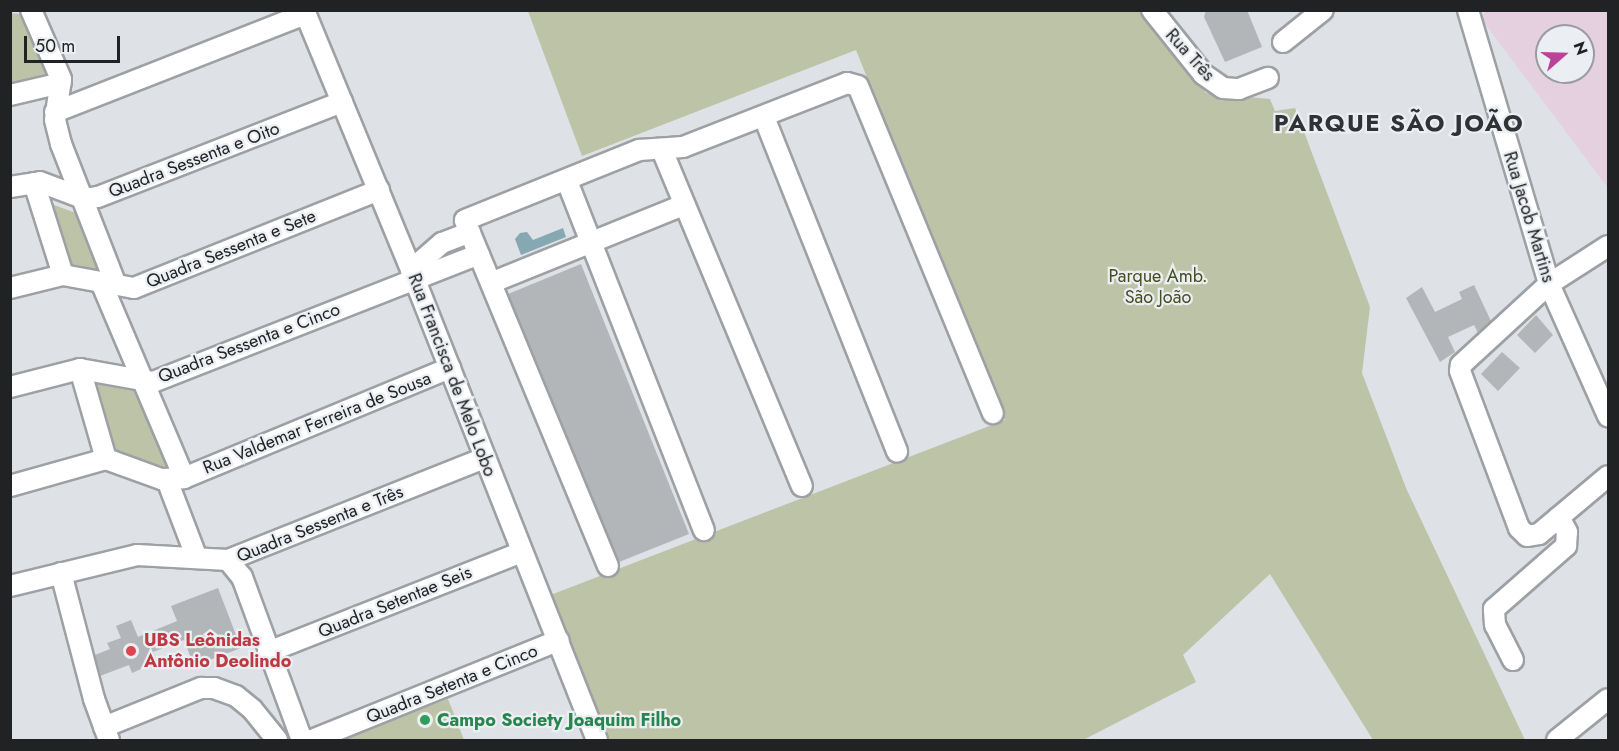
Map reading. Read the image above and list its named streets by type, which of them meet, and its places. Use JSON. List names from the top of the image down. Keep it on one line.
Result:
{"streets":{"street":["Rua Três","Quadra Sessenta e Oito","Rua Jacob Martins","Quadra Sessenta e Sete","Quadra Sessenta e Cinco","Rua Francisca de Melo Lobo","Rua Valdemar Ferreira de Sousa","Quadra Sessenta e Três","Quadra Setentae Seis","Quadra Setenta e Cinco"]},"crossings":[["Quadra Sessenta e Oito","Rua Francisca de Melo Lobo"],["Quadra Sessenta e Sete","Rua Francisca de Melo Lobo"],["Quadra Sessenta e Cinco","Rua Francisca de Melo Lobo"],["Rua Francisca de Melo Lobo","Rua Valdemar Ferreira de Sousa"],["Rua Francisca de Melo Lobo","Quadra Sessenta e Três"],["Rua Francisca de Melo Lobo","Quadra Setentae Seis"],["Rua Francisca de Melo Lobo","Quadra Setenta e Cinco"]],"districts":["PARQUE SÃO JOÃO"],"parks":["Parque Amb. São João"],"places":["UBS Leônidas Antônio Deolindo","Campo Society Joaquim Filho"],"scale_bar":"50 m","north":"right"}
